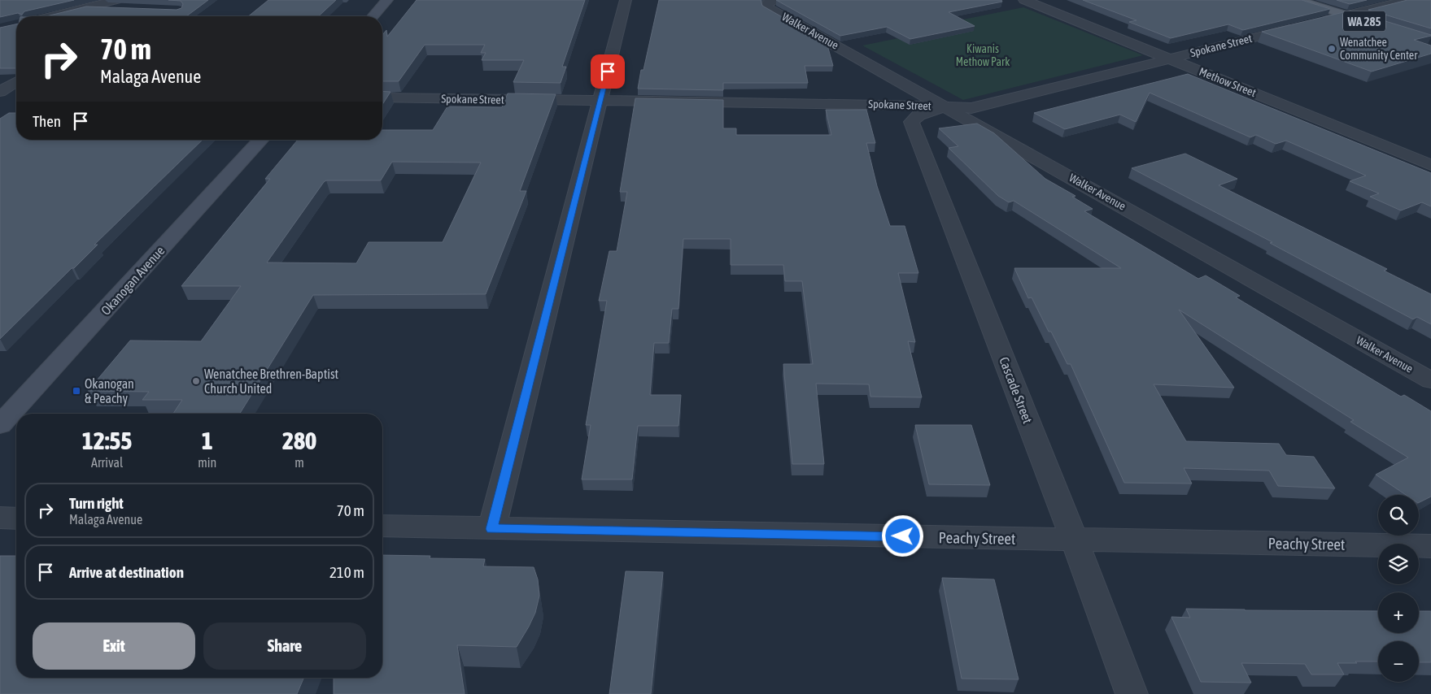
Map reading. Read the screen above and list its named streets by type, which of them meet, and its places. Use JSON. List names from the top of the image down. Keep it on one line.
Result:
{"streets":{"main road":["WA 285"],"street":["Walker Avenue","Spokane Street","Methow Street","Okanogan Avenue","Cascade Street","Peachy Street"]},"crossings":[["Walker Avenue","Spokane Street"],["Walker Avenue","Cascade Street"],["Spokane Street","Methow Street"],["Spokane Street","Cascade Street"],["Cascade Street","Peachy Street"]],"parks":["Kiwanis Methow Park"],"places":{"other":["Wenatchee Community Center","Wenatchee Brethren-Baptist Church United"],"transit":["Okanogan & Peachy"]},"page":{"turn":["70 m","Malaga Avenue"],"then":"Then","eta":["12:55","Arrival","1","min","280","m"],"list":[{"name":"Turn right","note":"Malaga Avenue","value":"70 m"},{"name":"Arrive at destination","value":"210 m"}],"map_buttons":["+","−"],"buttons":["Exit","Share"]}}
